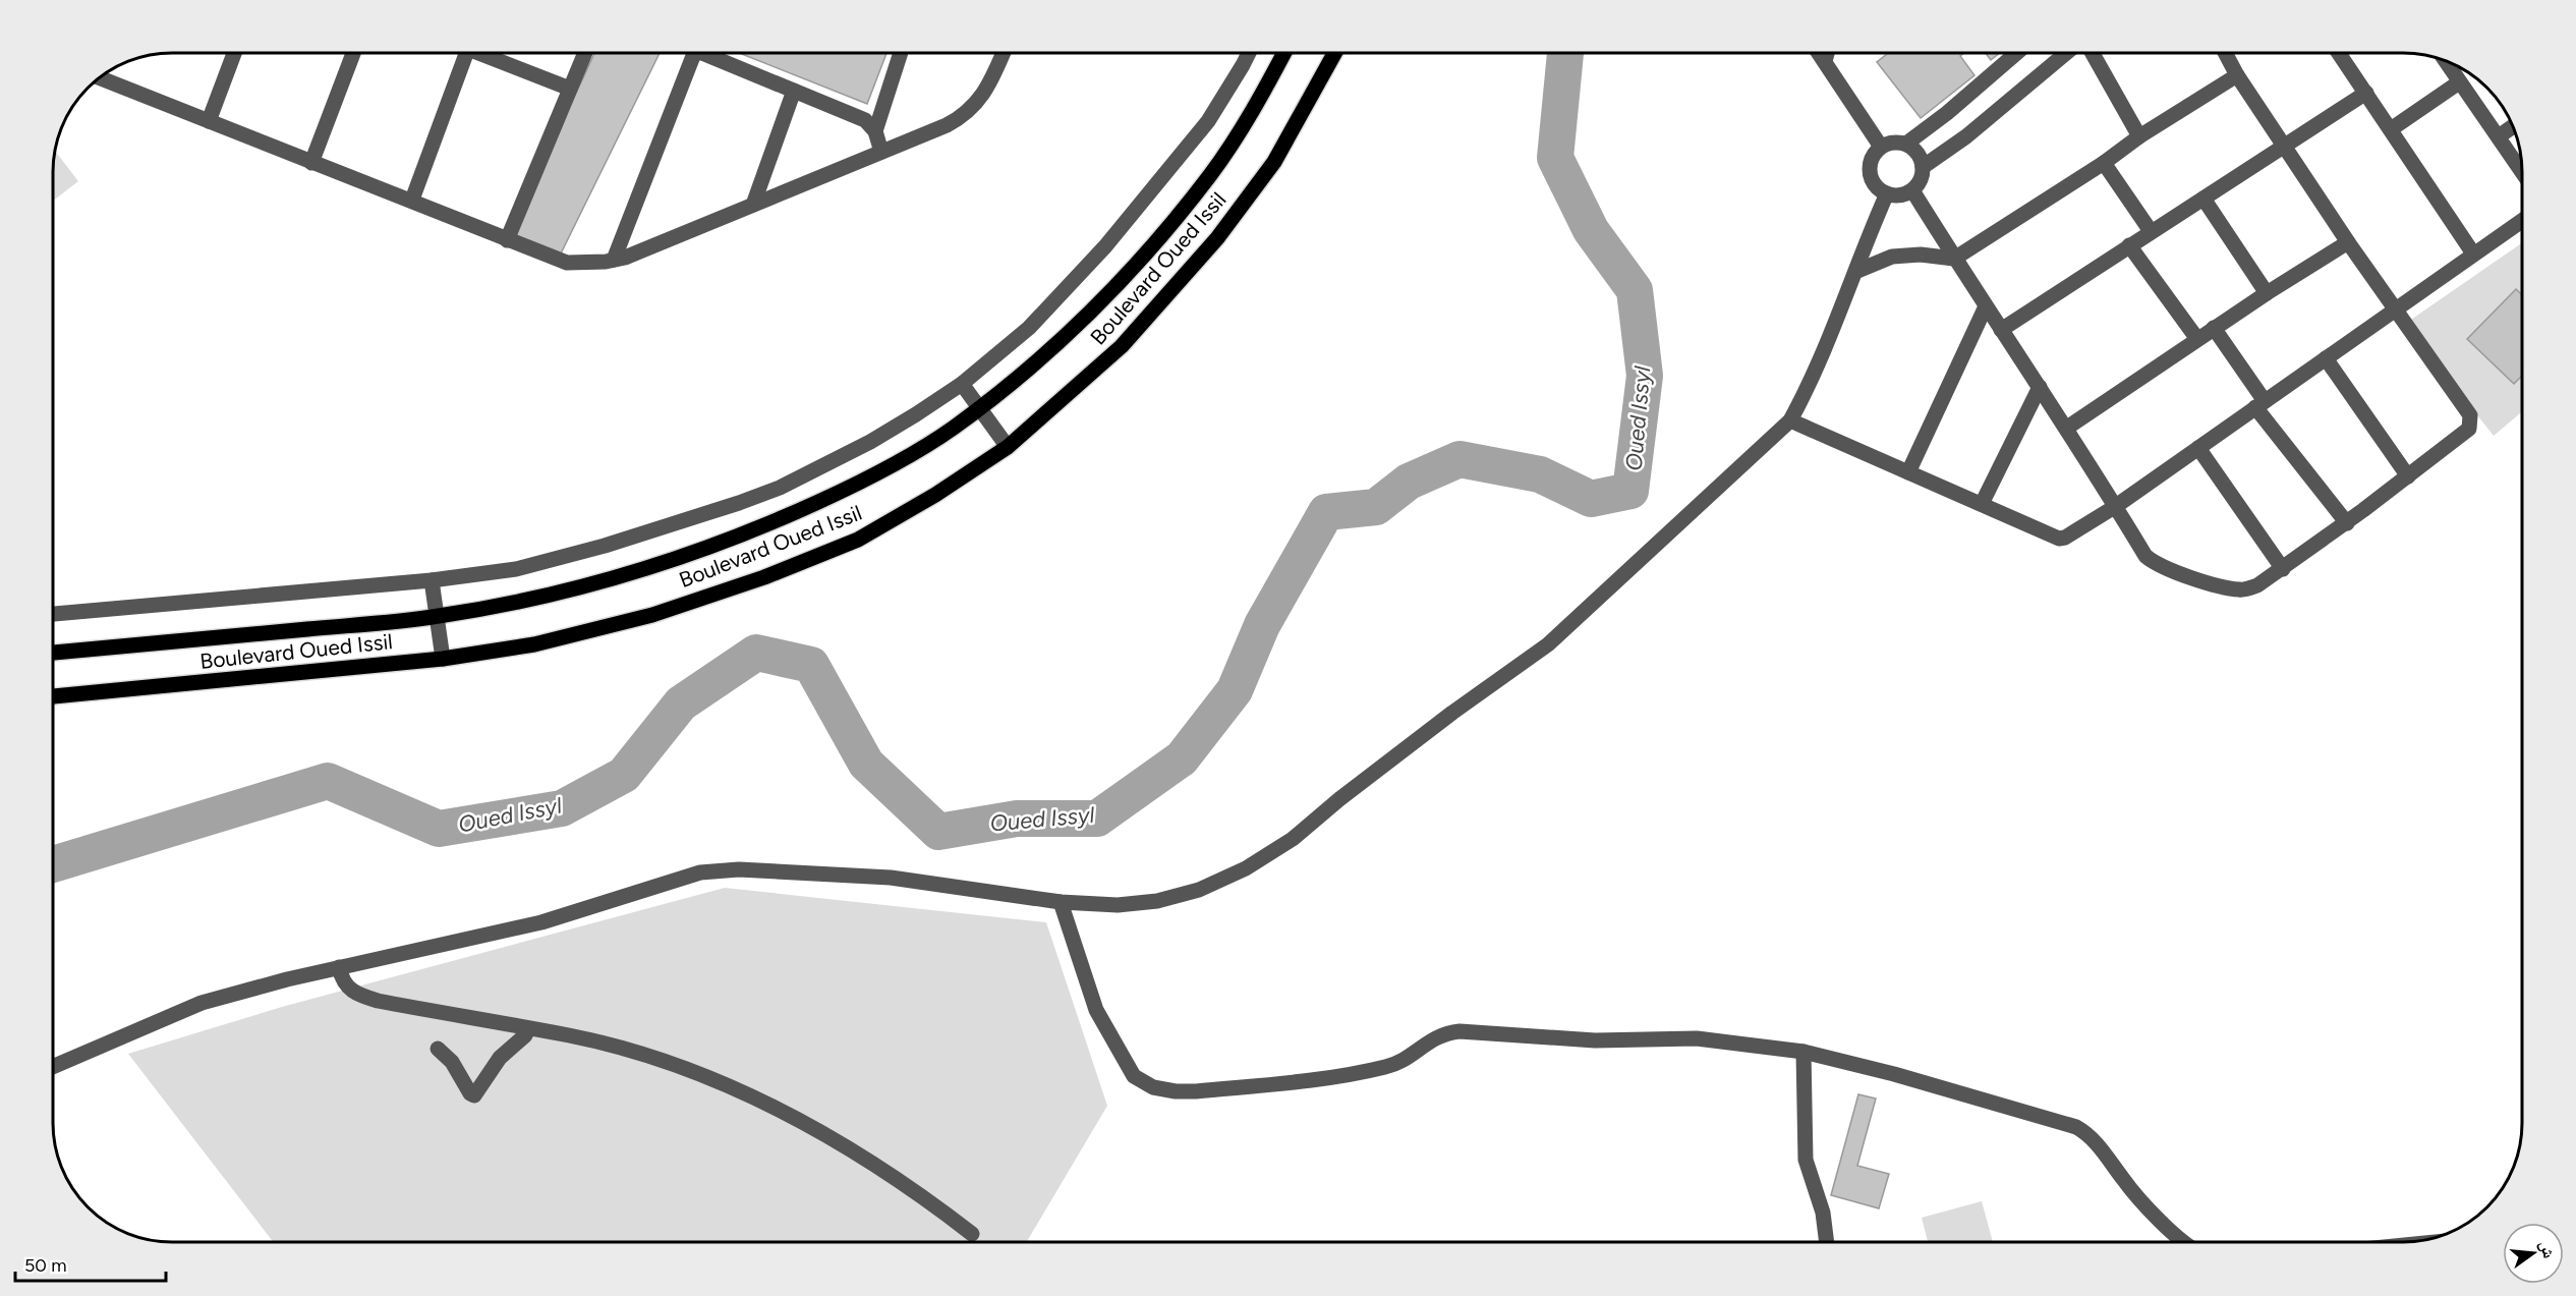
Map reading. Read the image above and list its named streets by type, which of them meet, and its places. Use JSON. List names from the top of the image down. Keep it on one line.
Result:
{"streets":{"main road":["Boulevard Oued Issil"]},"water":["Oued Issyl"],"scale_bar":"50 m","north":"right"}
